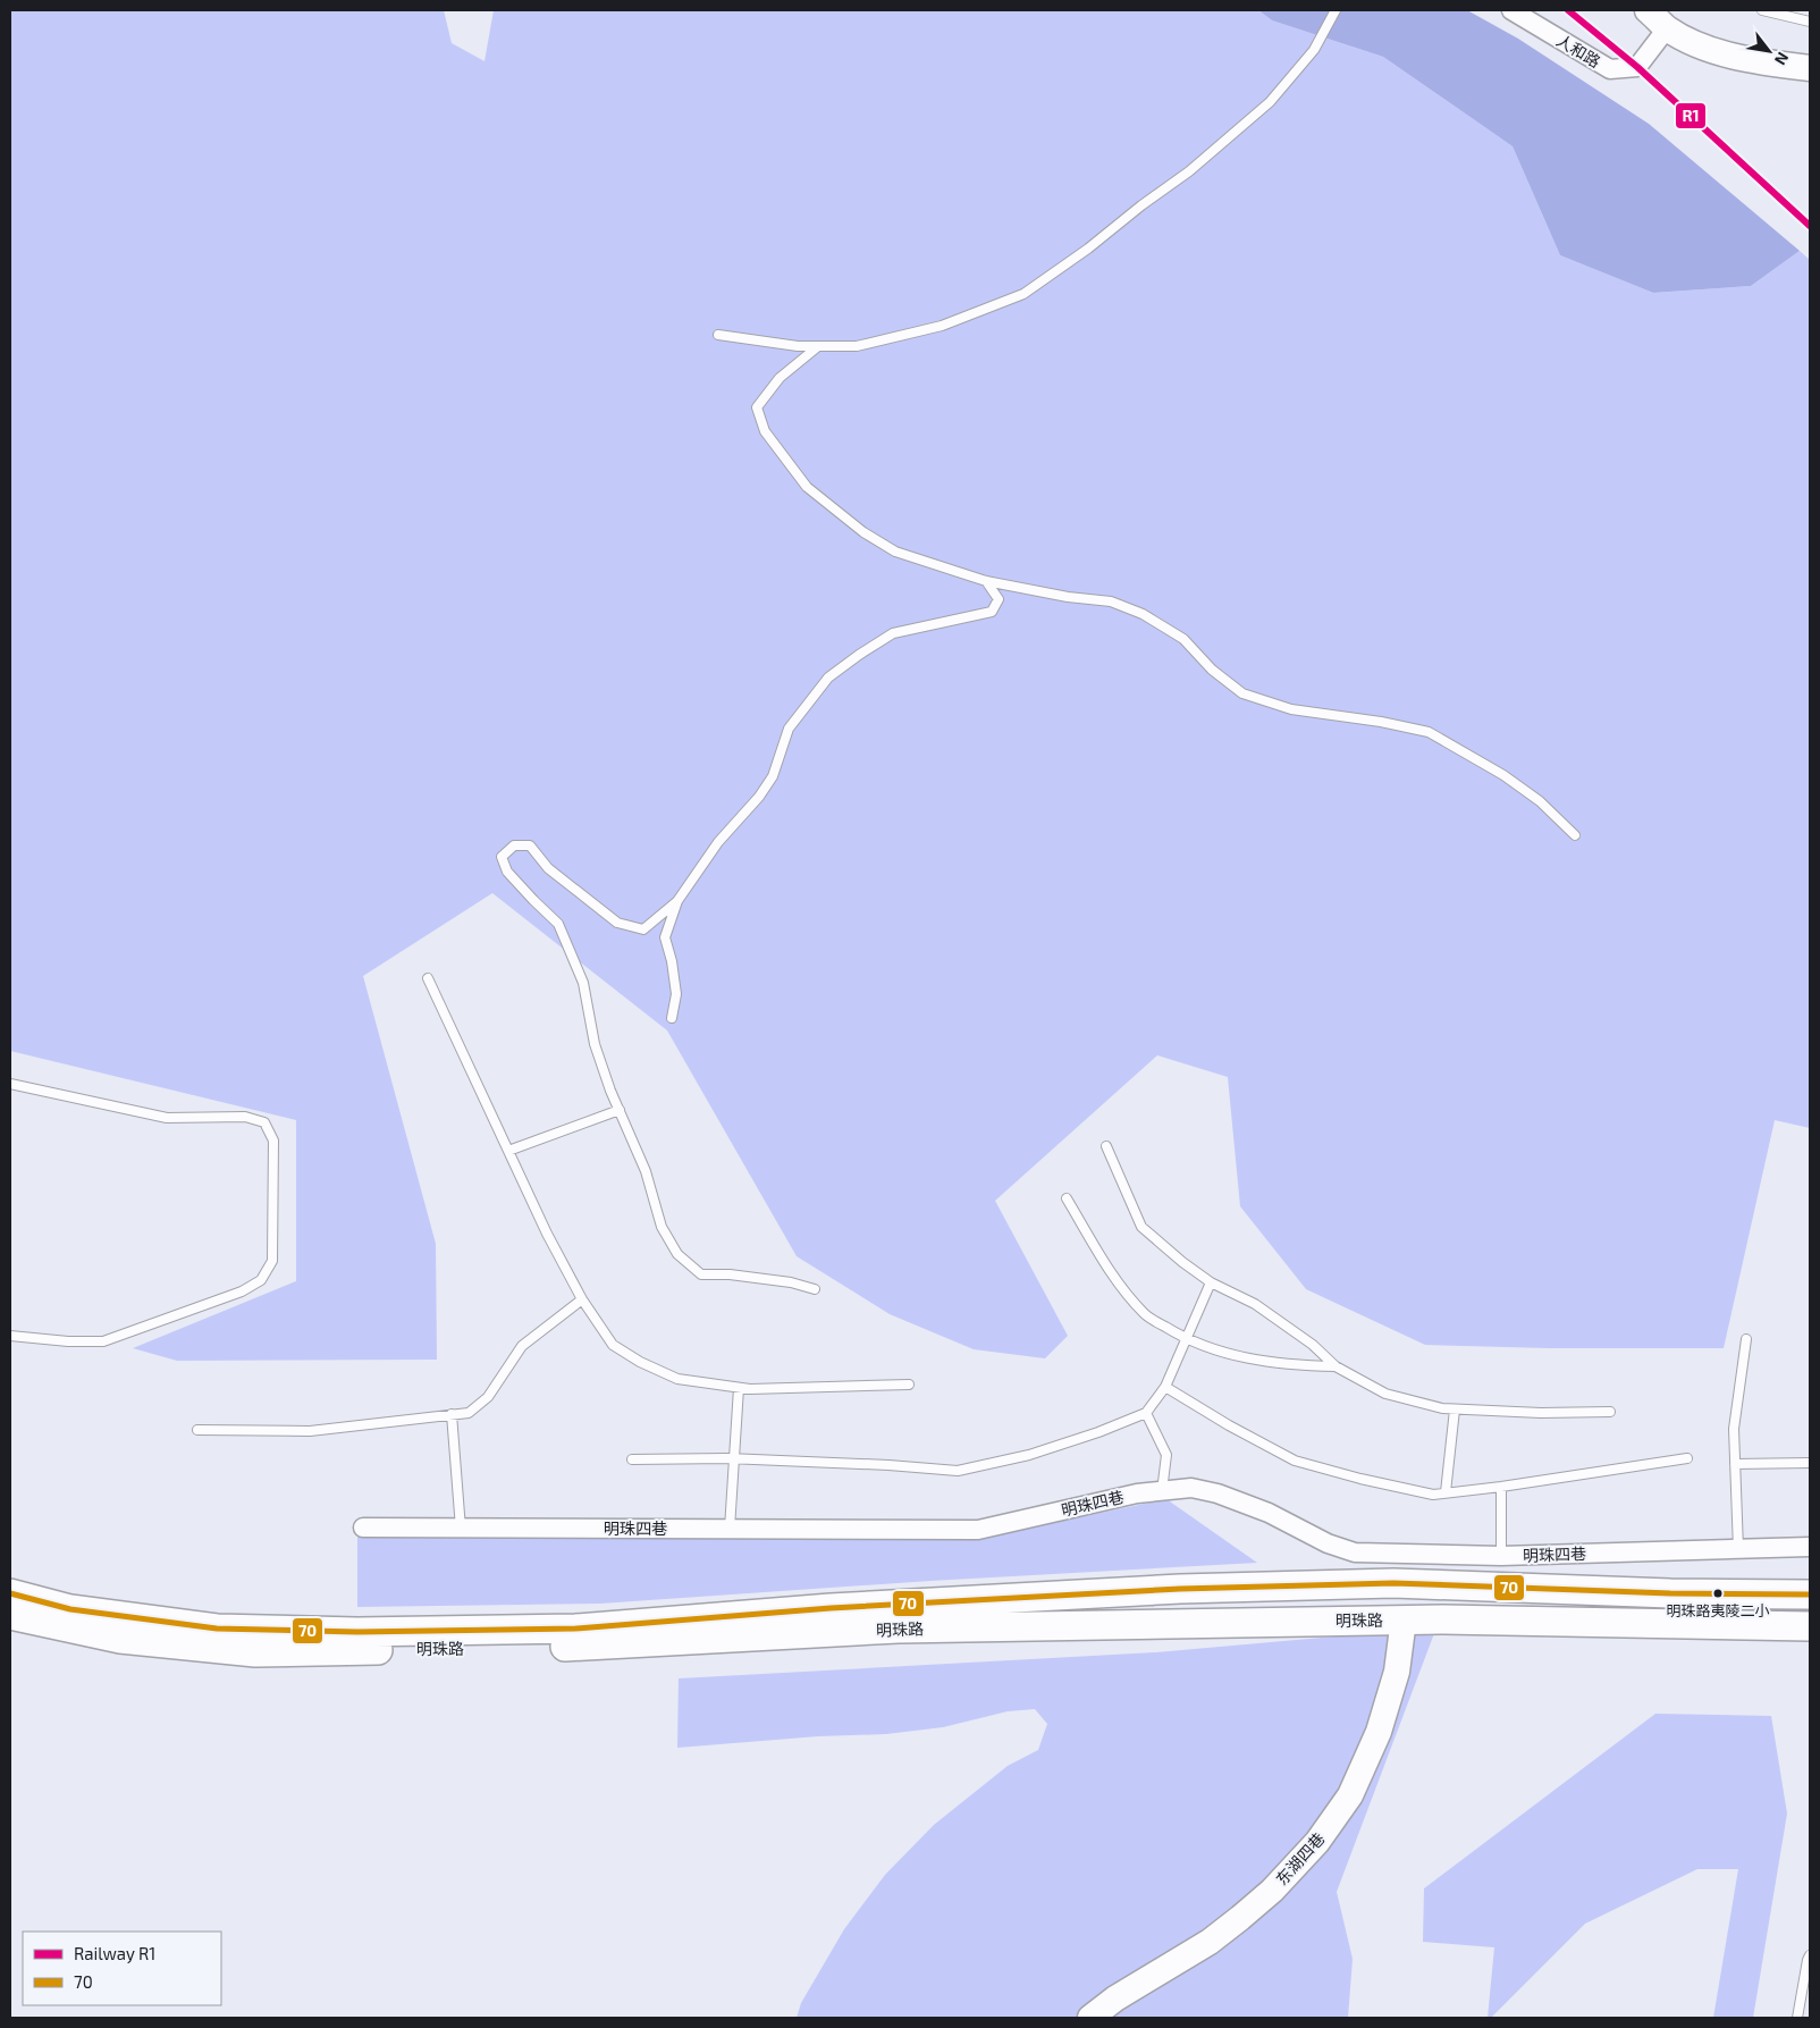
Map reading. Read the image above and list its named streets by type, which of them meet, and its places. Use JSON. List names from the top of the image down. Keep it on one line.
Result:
{"streets":{"main road":["明珠路"],"street":["人和路","明珠四巷","东湖四巷"]},"crossings":[["明珠路","东湖四巷"]],"places":["明珠路夷陵二小"],"lines":["rail line R1","transit line 70"],"legend":["Railway R1","70"],"north":"bottom right"}
